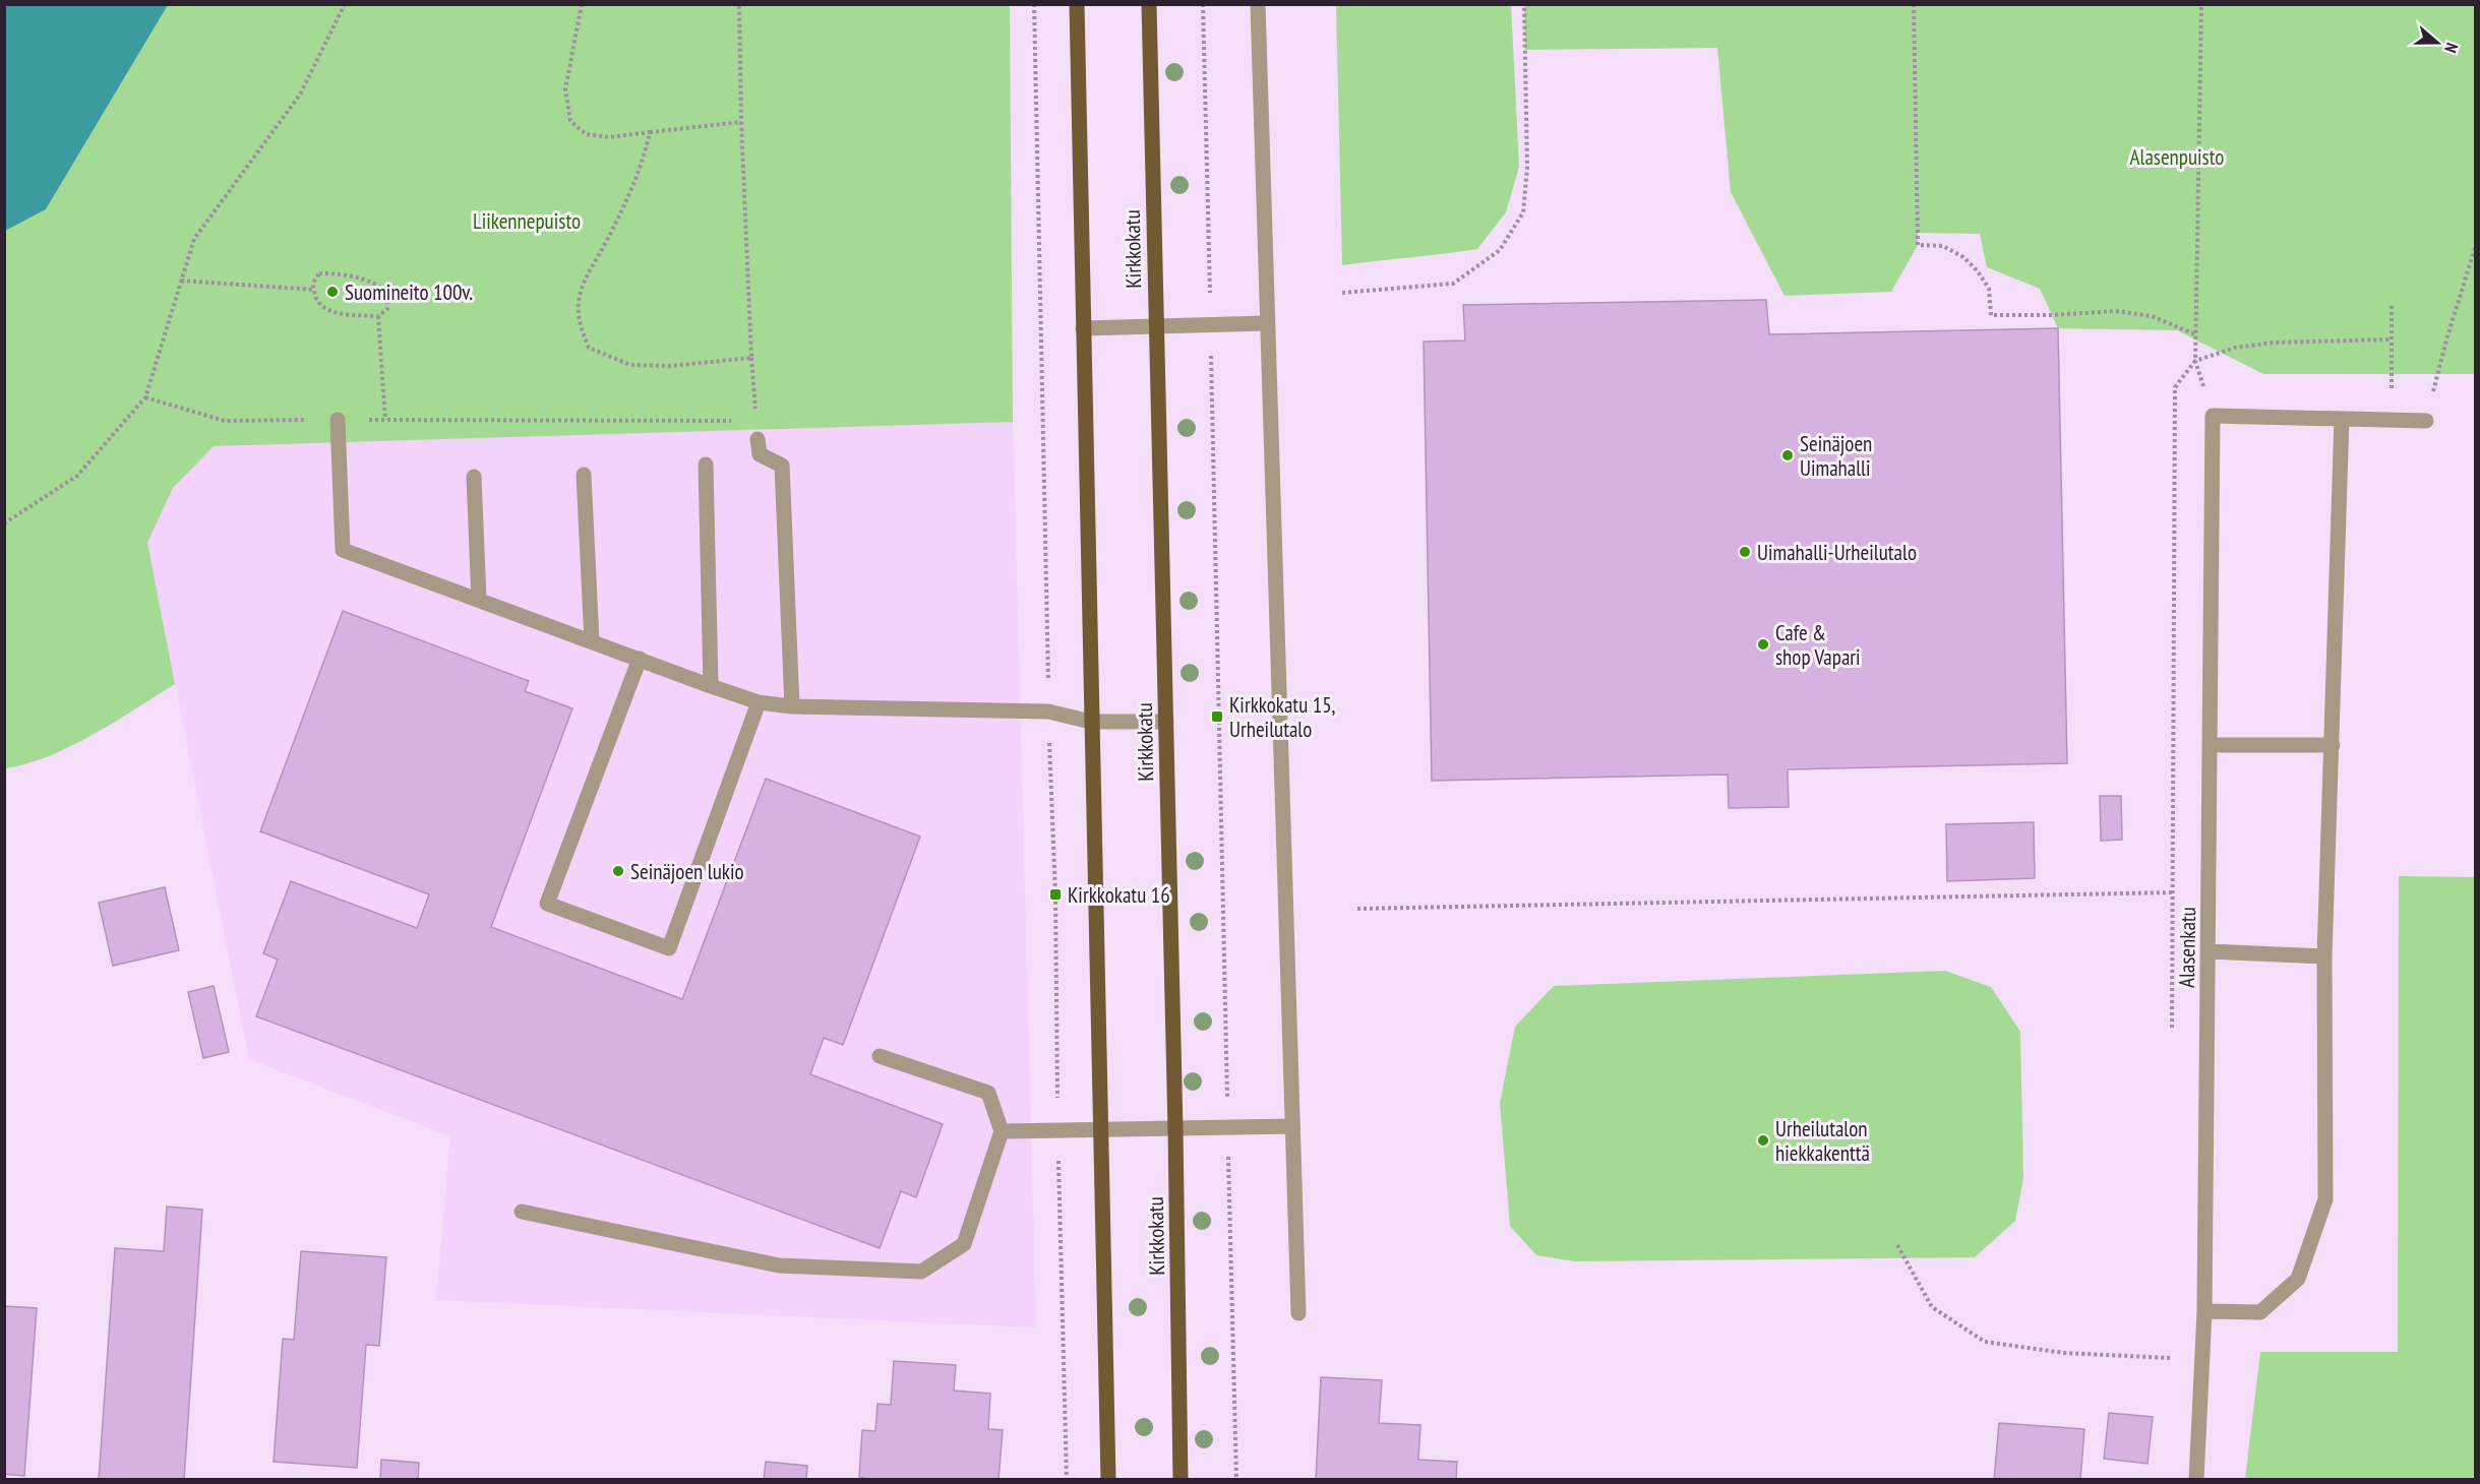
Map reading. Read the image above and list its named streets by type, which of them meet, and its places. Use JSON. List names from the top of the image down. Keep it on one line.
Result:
{"streets":{"main road":["Kirkkokatu"],"street":["Alasenkatu"]},"parks":["Alasenpuisto","Liikennepuisto"],"places":{"other":["Suomineito 100v.","Seinäjoen Uimahalli","Uimahalli-Urheilutalo","Cafe & shop Vapari","Seinäjoen lukio","Urheilutalon hiekkakenttä"],"transit":["Kirkkokatu 15, Urheilutalo","Kirkkokatu 16"]},"north":"right"}
